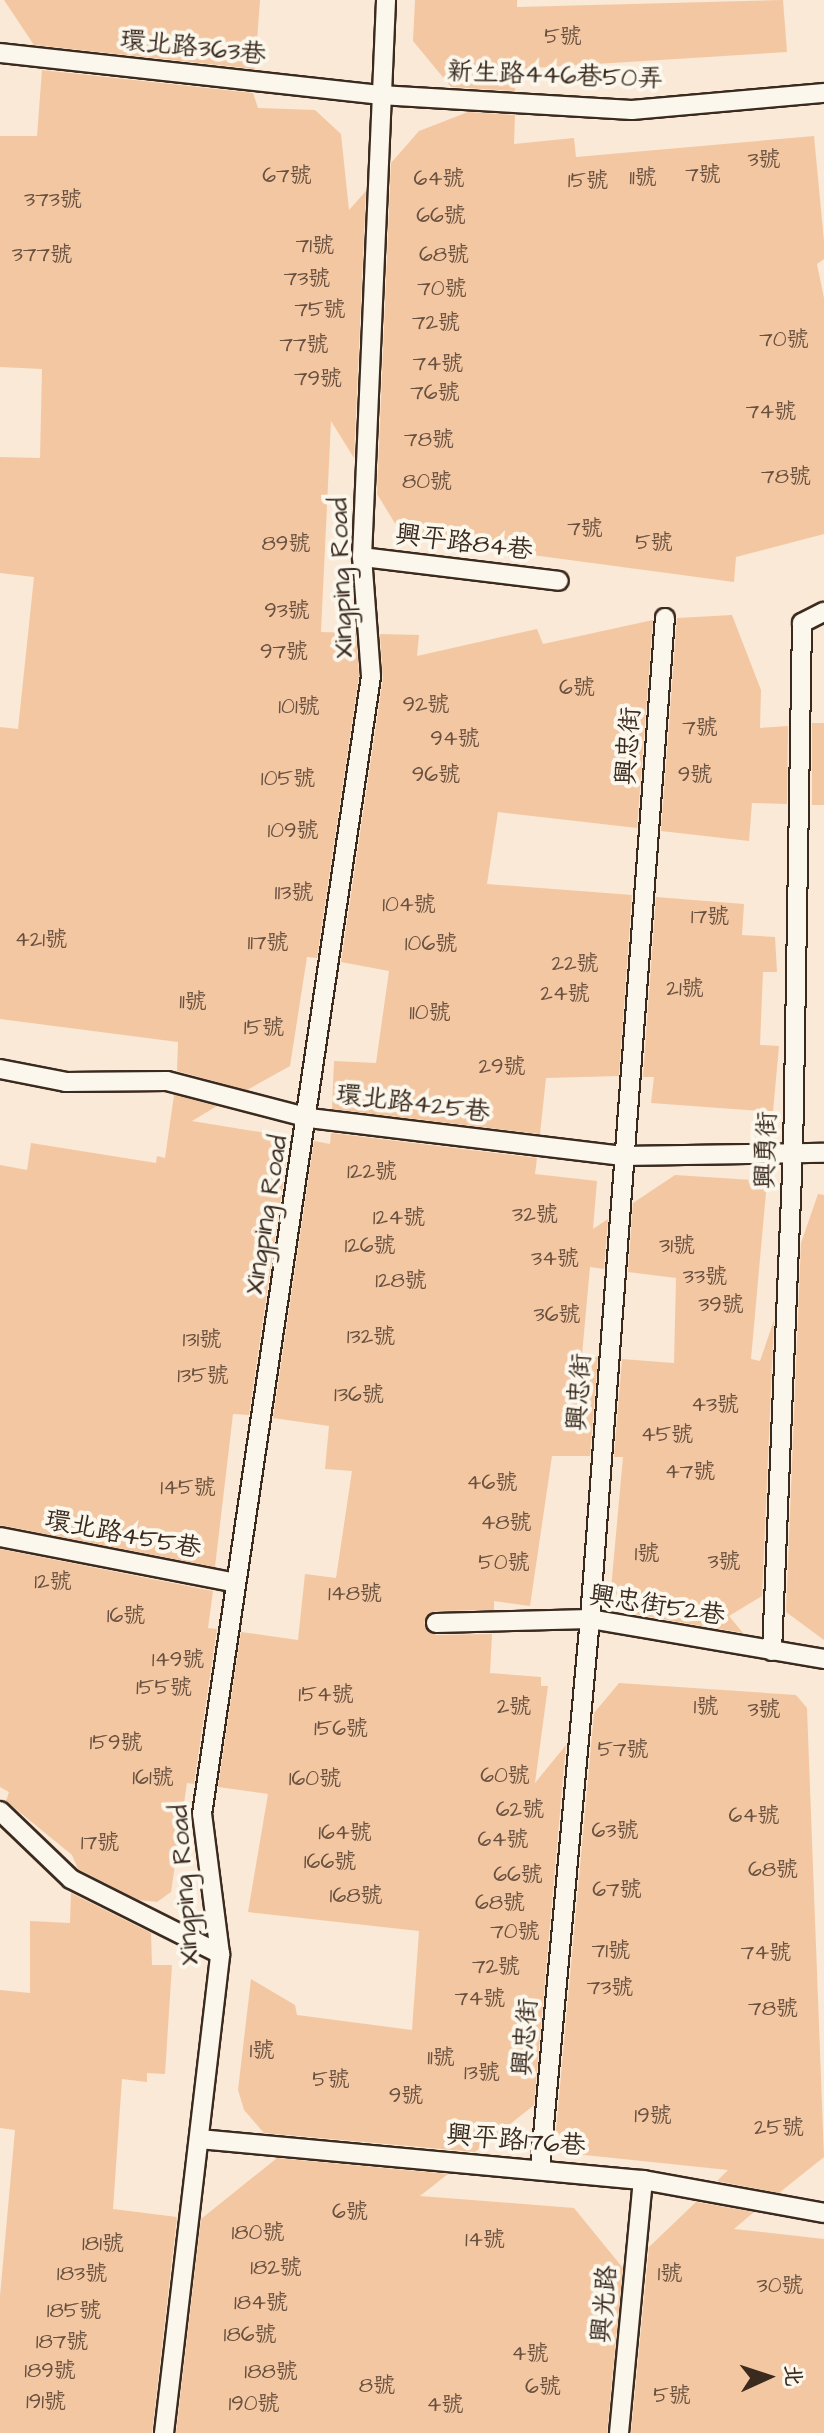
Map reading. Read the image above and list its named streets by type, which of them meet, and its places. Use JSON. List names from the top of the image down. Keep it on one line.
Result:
{"streets":{"lane":["環北路363巷","新生路446巷50弄","興平路84巷","Xingping Road","興忠街","環北路425巷","興勇街","環北路455巷","興忠街52巷","興平路176巷","興光路"]},"crossings":[["環北路363巷","新生路446巷50弄"],["環北路363巷","Xingping Road"],["新生路446巷50弄","Xingping Road"],["興平路84巷","Xingping Road"],["Xingping Road","環北路425巷"],["Xingping Road","環北路455巷"],["Xingping Road","興平路176巷"],["興忠街","環北路425巷"],["興忠街","興忠街52巷"],["興忠街","興平路176巷"],["環北路425巷","興勇街"],["興勇街","興忠街52巷"],["興平路176巷","興光路"]],"house_numbers":["5號","3號","7號","67號","11號","64號","15號","373號","66號","71號","377號","68號","73號","70號","75號","72號","70號","77號","74號","79號","76號","74號","78號","78號","80號","7號","5號","89號","93號","97號","6號","92號","101號","7號","94號","96號","9號","105號","109號","113號","104號","17號","421號","117號","106號","22號","21號","24號","11號","110號","15號","29號","122號","32號","124號","126號","31號","34號","33號","128號","39號","36號","132號","131號","135號","136號","43號","45號","47號","46號","145號","48號","1號","3號","50號","12號","148號","16號","149號","155號","154號","2號","1號","3號","156號","159號","57號","60號","161號","160號","62號","64號","63號","164號","64號","17號","166號","68號","66號","67號","168號","68號","70號","71號","74號","72號","73號","74號","78號","1號","11號","13號","5號","9號","19號","25號","6號","180號","14號","181號","182號","183號","1號","30號","184號","185號","186號","187號","4號","189號","188號","8號","6號","5號","191號","190號","4號"],"north":"right"}
